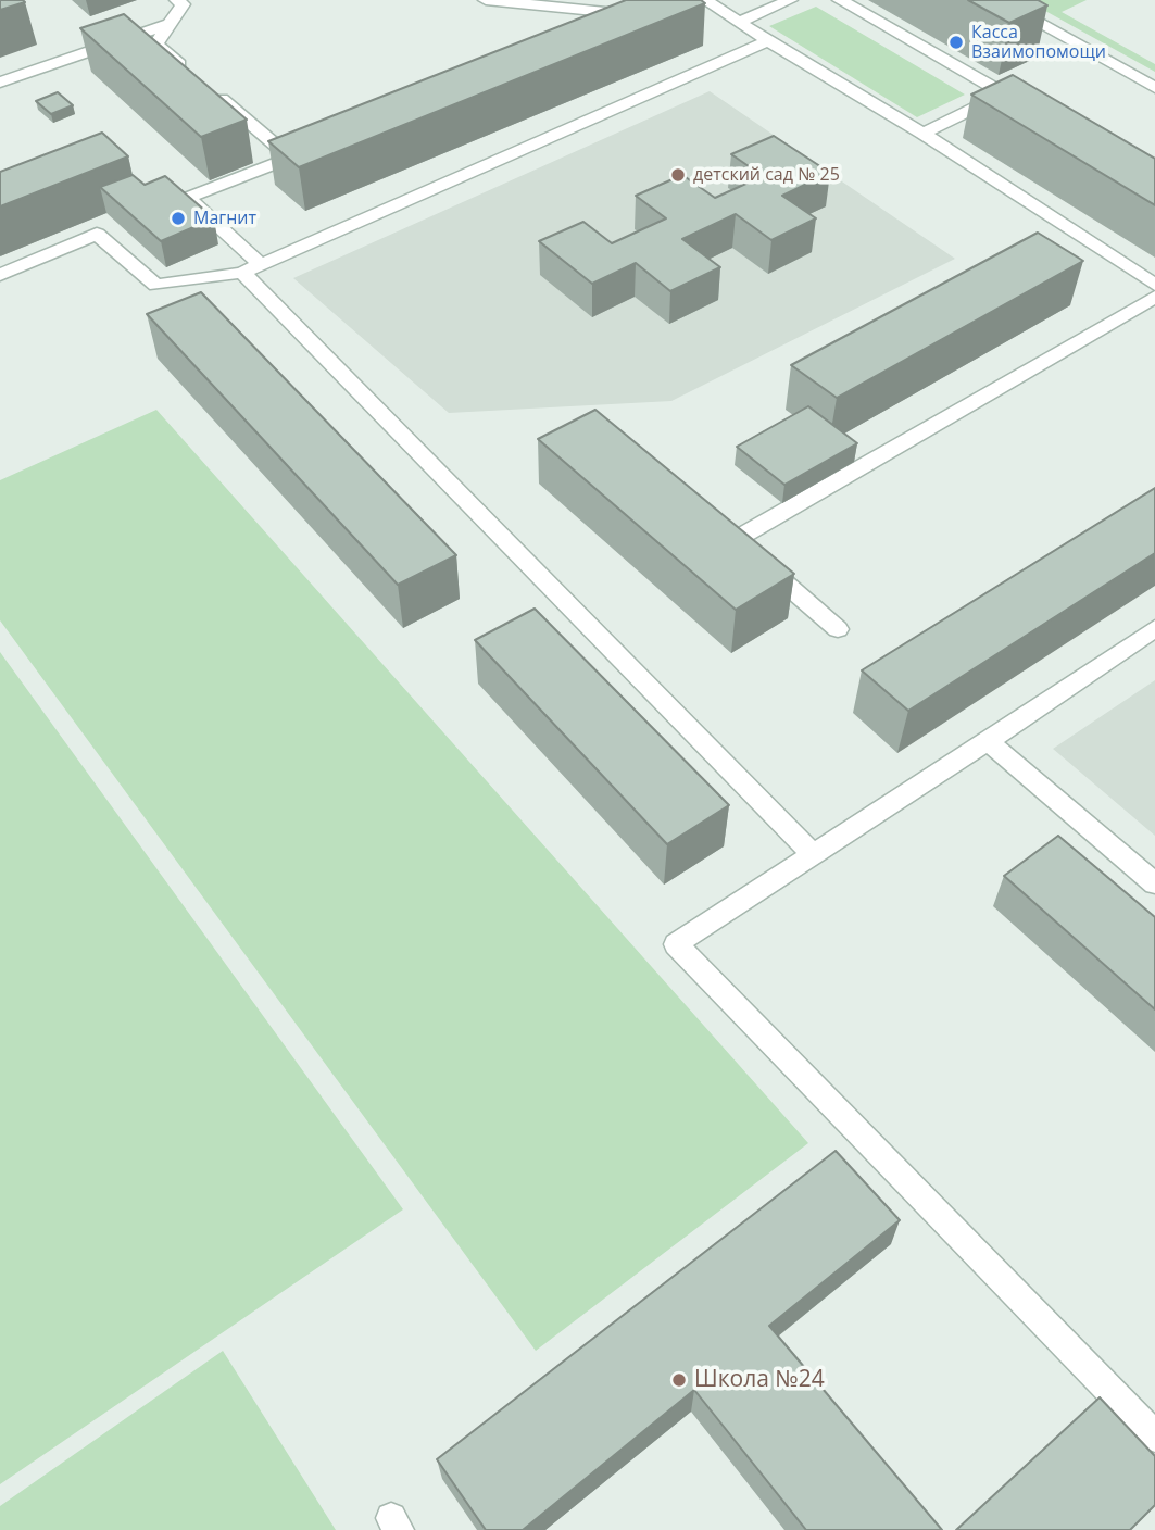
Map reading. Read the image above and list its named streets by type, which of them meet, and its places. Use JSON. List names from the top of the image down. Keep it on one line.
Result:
{"places":["Касса Взаимопомощи","детский сад № 25","Магнит","Школа №24"]}
